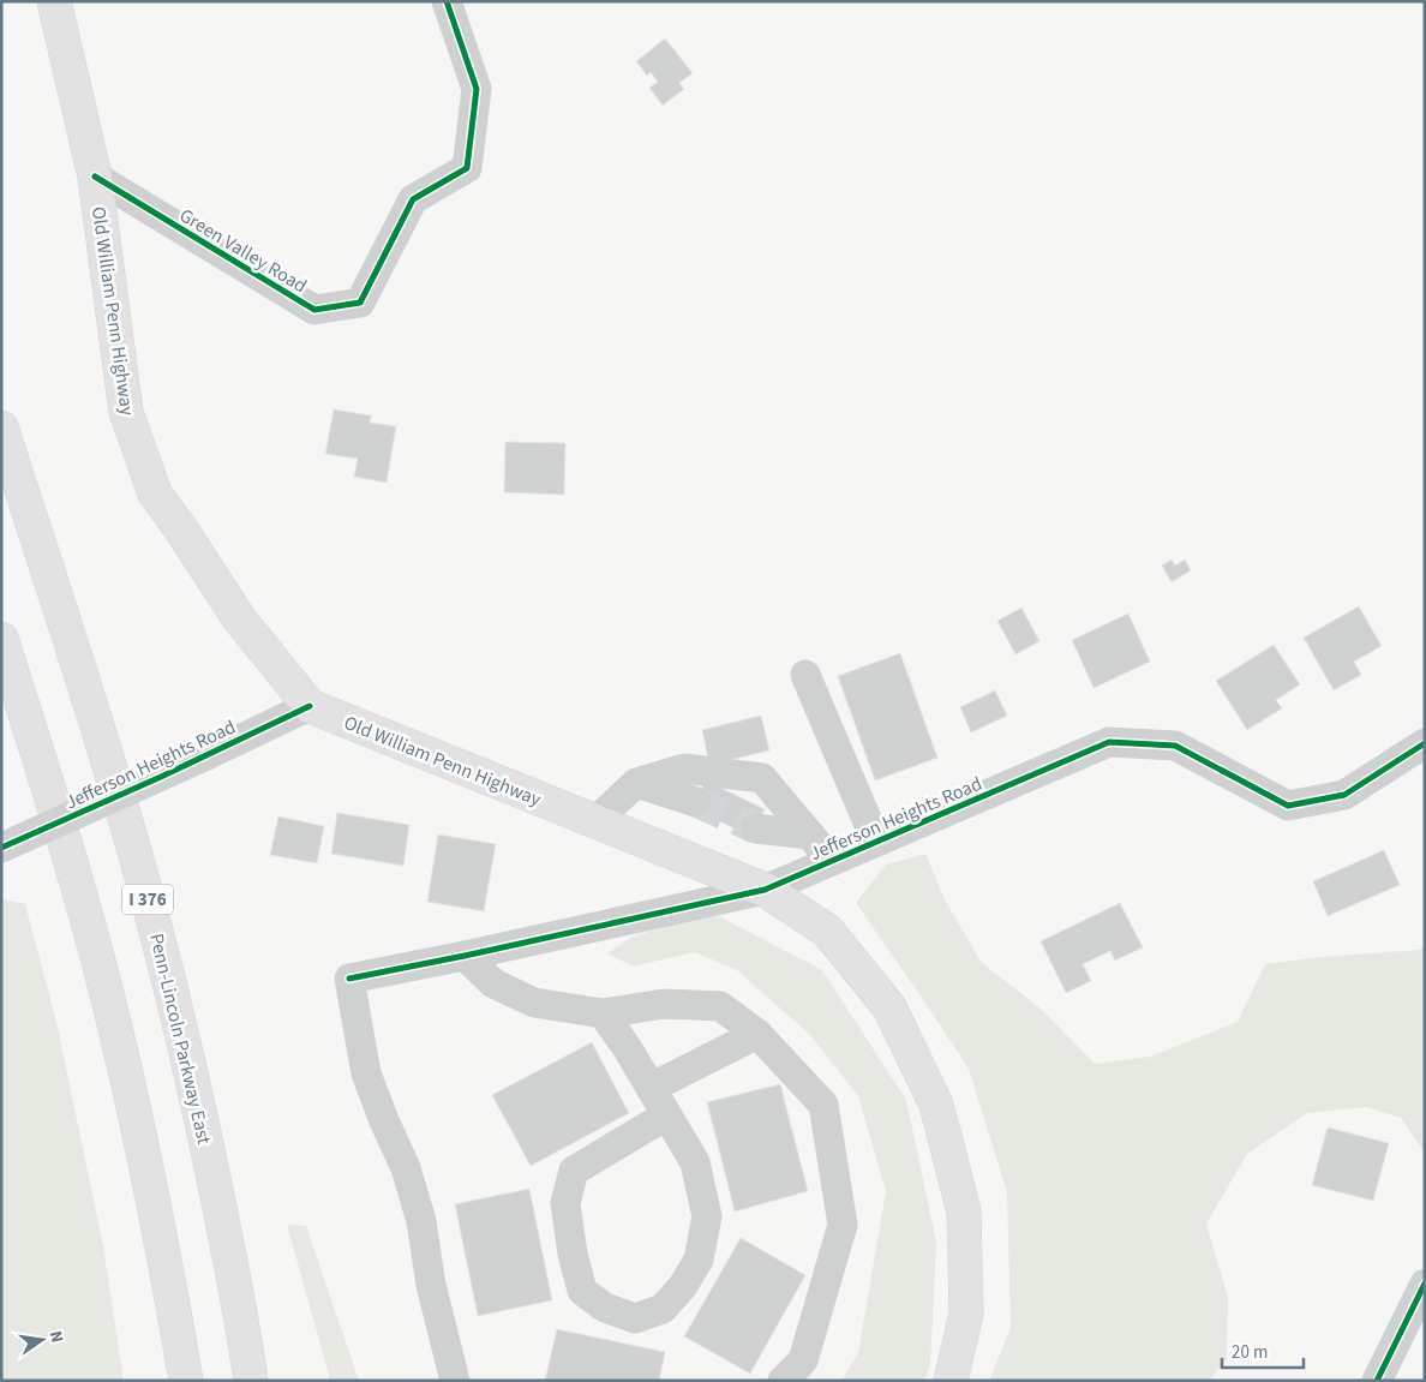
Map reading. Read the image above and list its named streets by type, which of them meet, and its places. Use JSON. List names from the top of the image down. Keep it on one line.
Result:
{"streets":{"main road":["Old William Penn Highway","I 376","Penn-Lincoln Parkway East"],"street":["Green Valley Road","Jefferson Heights Road"]},"crossings":[["Green Valley Road","Old William Penn Highway"],["Old William Penn Highway","Jefferson Heights Road"]],"scale_bar":"20 m","north":"right"}
